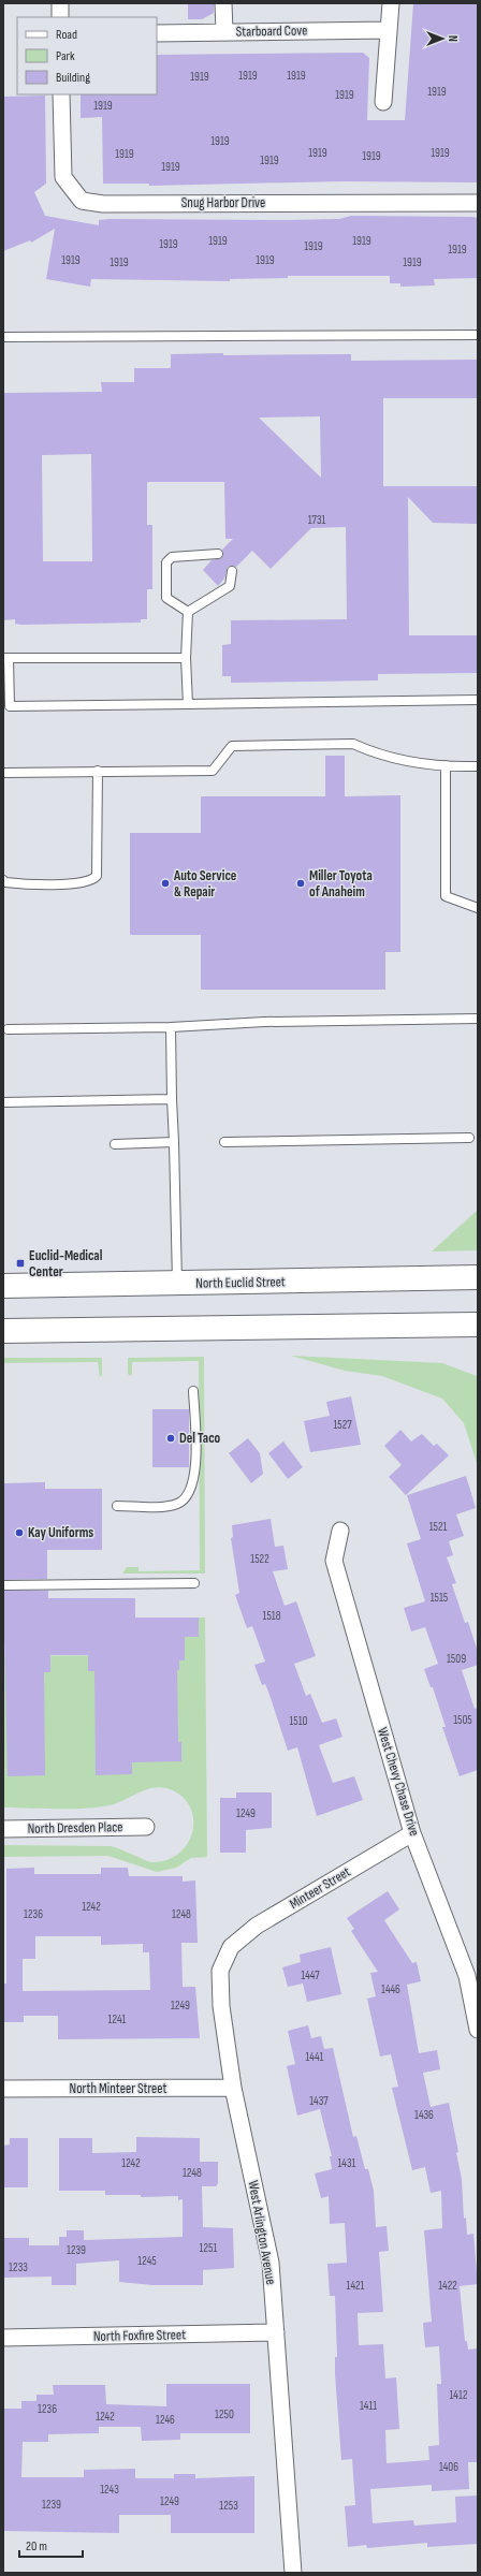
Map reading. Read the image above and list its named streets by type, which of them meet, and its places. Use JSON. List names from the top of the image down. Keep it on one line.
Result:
{"streets":{"main road":["North Euclid Street"],"street":["Starboard Cove","Snug Harbor Drive","West Chevy Chase Drive","North Dresden Place","Minteer Street","North Minteer Street","West Arlington Avenue","North Foxfire Street"]},"crossings":[["West Chevy Chase Drive","Minteer Street"],["Minteer Street","West Arlington Avenue"],["North Minteer Street","West Arlington Avenue"],["West Arlington Avenue","North Foxfire Street"]],"places":{"other":["Auto Service & Repair","Miller Toyota of Anaheim","Del Taco","Kay Uniforms"],"transit":["Euclid-Medical Center"]},"house_numbers":["1919","1919","1919","1919","1919","1919","1919","1919","1919","1919","1919","1919","1919","1919","1919","1919","1919","1919","1919","1919","1919","1919","1731","1527","1521","1522","1515","1518","1509","1505","1510","1249","1242","1236","1248","1447","1446","1249","1241","1441","1437","1436","1242","1431","1248","1251","1239","1245","1233","1421","1422","1412","1411","1236","1250","1242","1246","1406","1243","1249","1239","1253"],"legend":["Road","Park","Building"],"scale_bar":"20 m","north":"right"}
